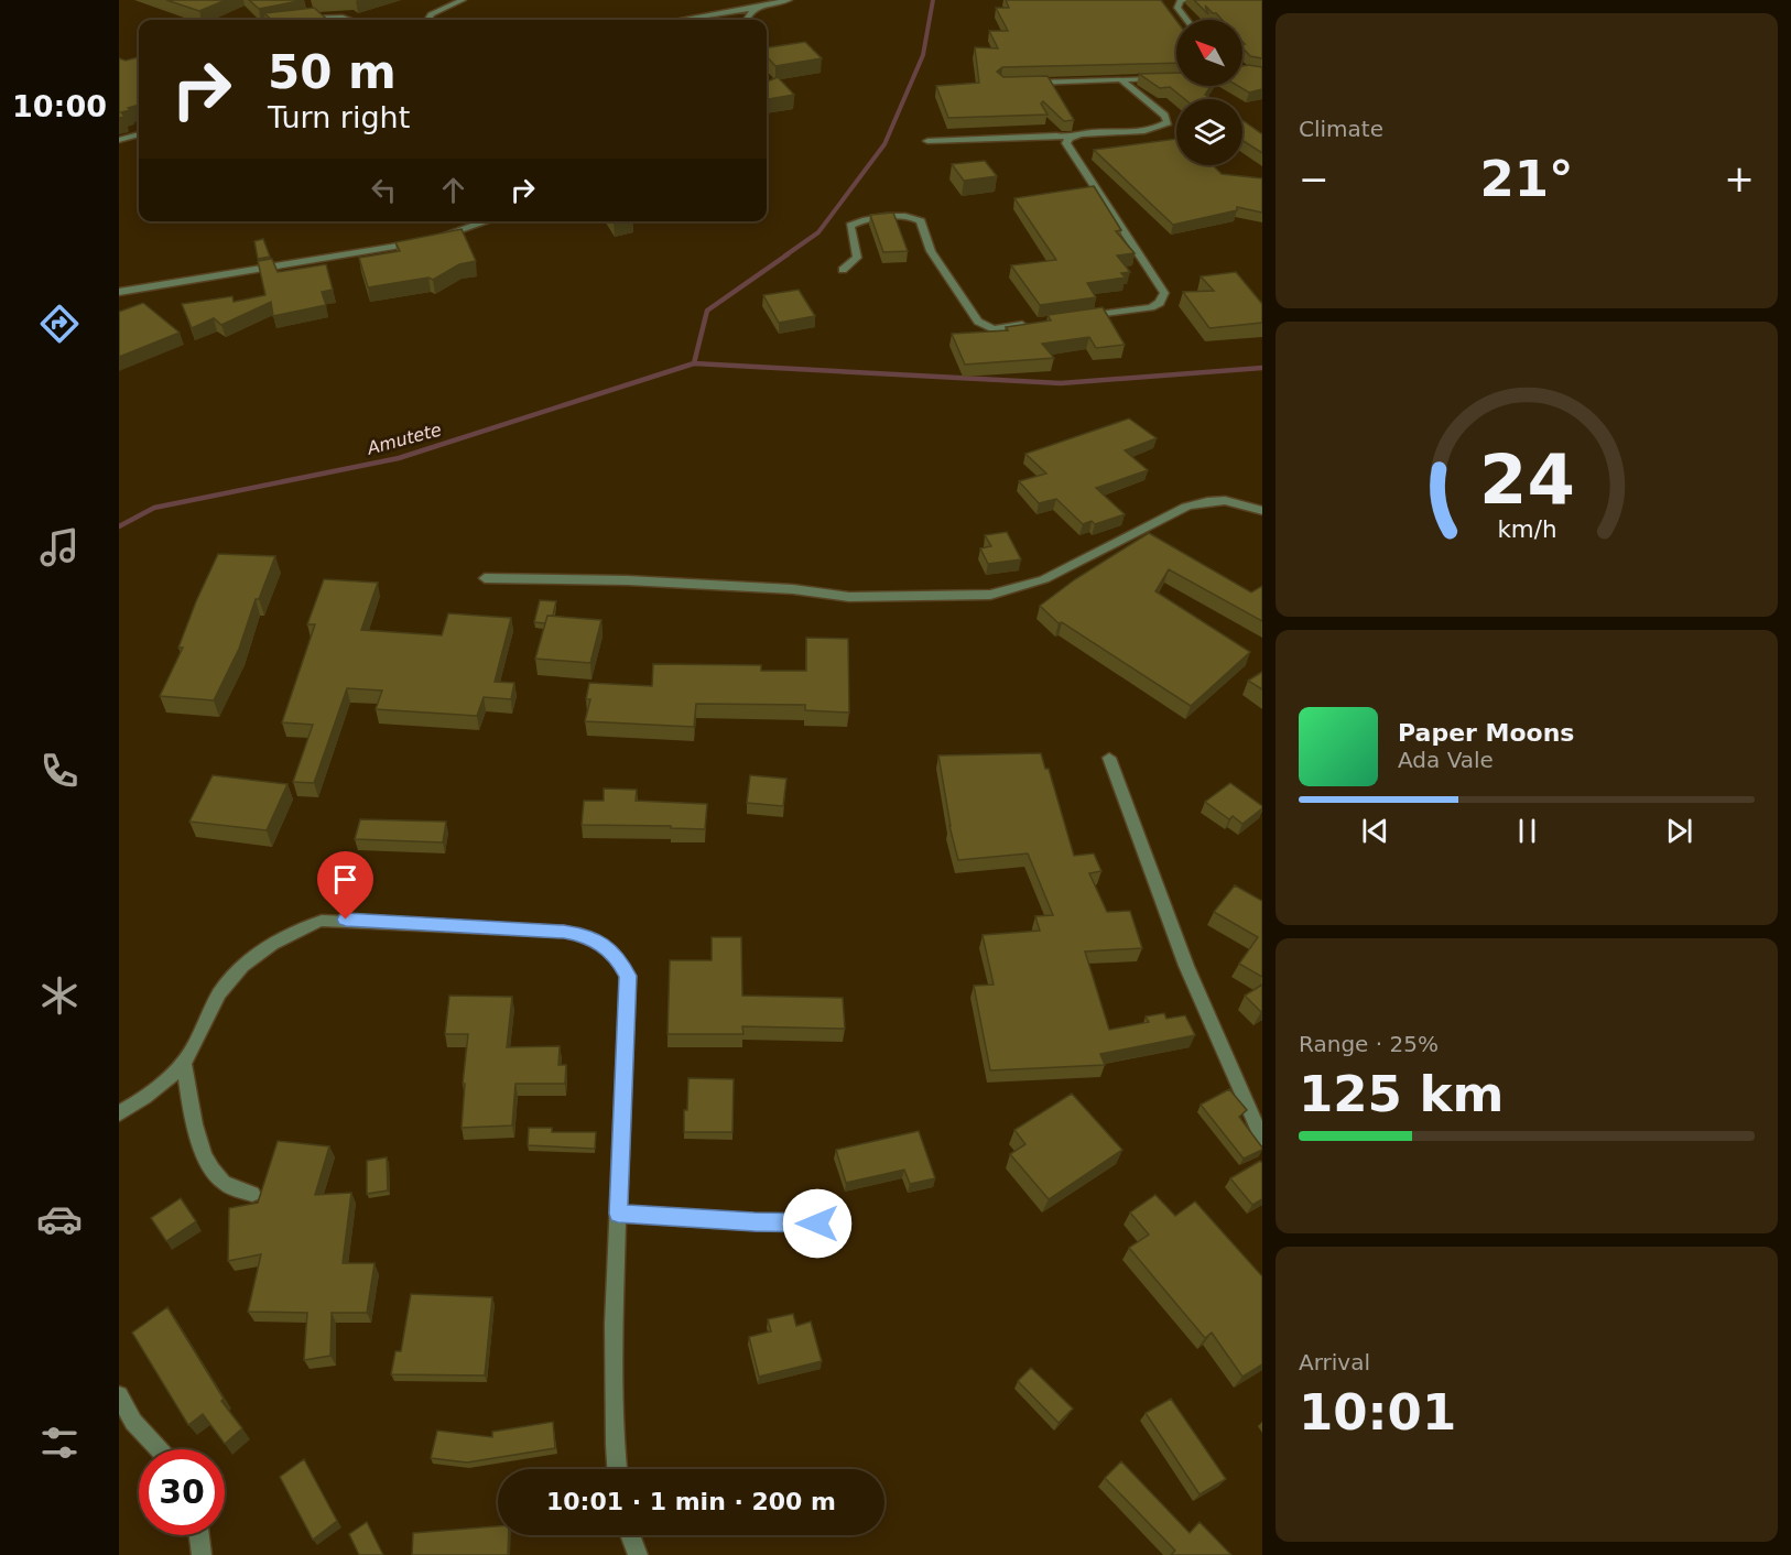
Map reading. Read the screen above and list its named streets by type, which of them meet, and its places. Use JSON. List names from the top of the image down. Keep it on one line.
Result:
{"water":["Amutete"],"north":"top left","page":{"tabs":"10:00","tile":["Climate",["Range · 25%","125 km"],["Arrival","10:01"]],"turn":["50 m","Turn right"],"heat":["−","21°","+"],"song":["Paper Moons","Ada Vale"],"limit":"30","trip":"10:01 · 1 min · 200 m","gauge":["24","km/h"]}}
